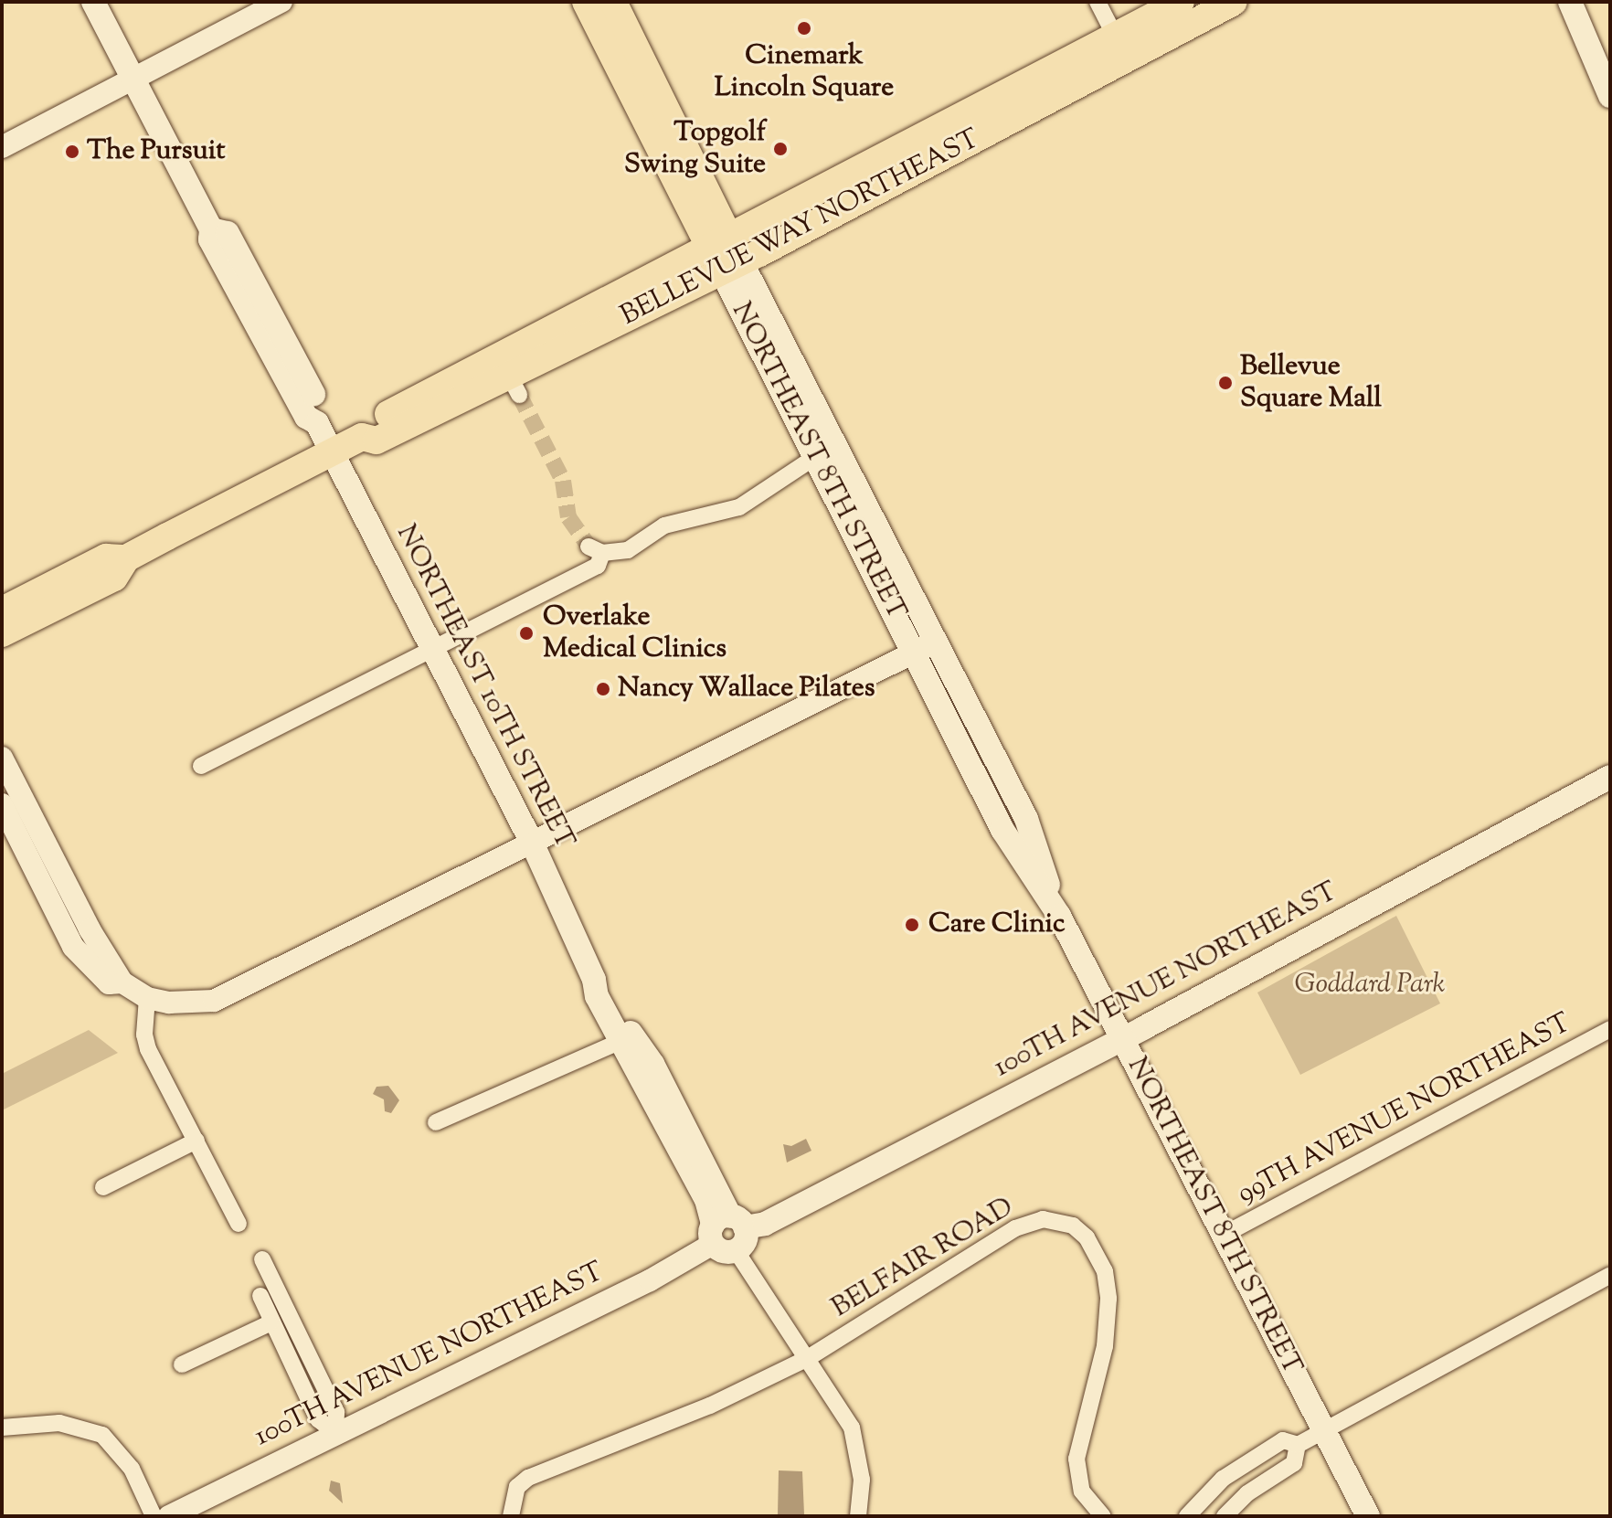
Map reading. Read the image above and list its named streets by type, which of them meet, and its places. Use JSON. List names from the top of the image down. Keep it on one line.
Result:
{"streets":{"main road":["BELLEVUE WAY NORTHEAST","NORTHEAST 8TH STREET","NORTHEAST 10TH STREET","100TH AVENUE NORTHEAST"],"street":["99TH AVENUE NORTHEAST","BELFAIR ROAD"]},"crossings":[["BELLEVUE WAY NORTHEAST","NORTHEAST 8TH STREET"],["BELLEVUE WAY NORTHEAST","NORTHEAST 10TH STREET"],["NORTHEAST 8TH STREET","100TH AVENUE NORTHEAST"],["NORTHEAST 8TH STREET","99TH AVENUE NORTHEAST"],["NORTHEAST 10TH STREET","100TH AVENUE NORTHEAST"]],"parks":["Goddard Park"],"places":["Cinemark Lincoln Square","Topgolf Swing Suite","The Pursuit","Bellevue Square Mall","Overlake Medical Clinics","Nancy Wallace Pilates","Care Clinic"]}
